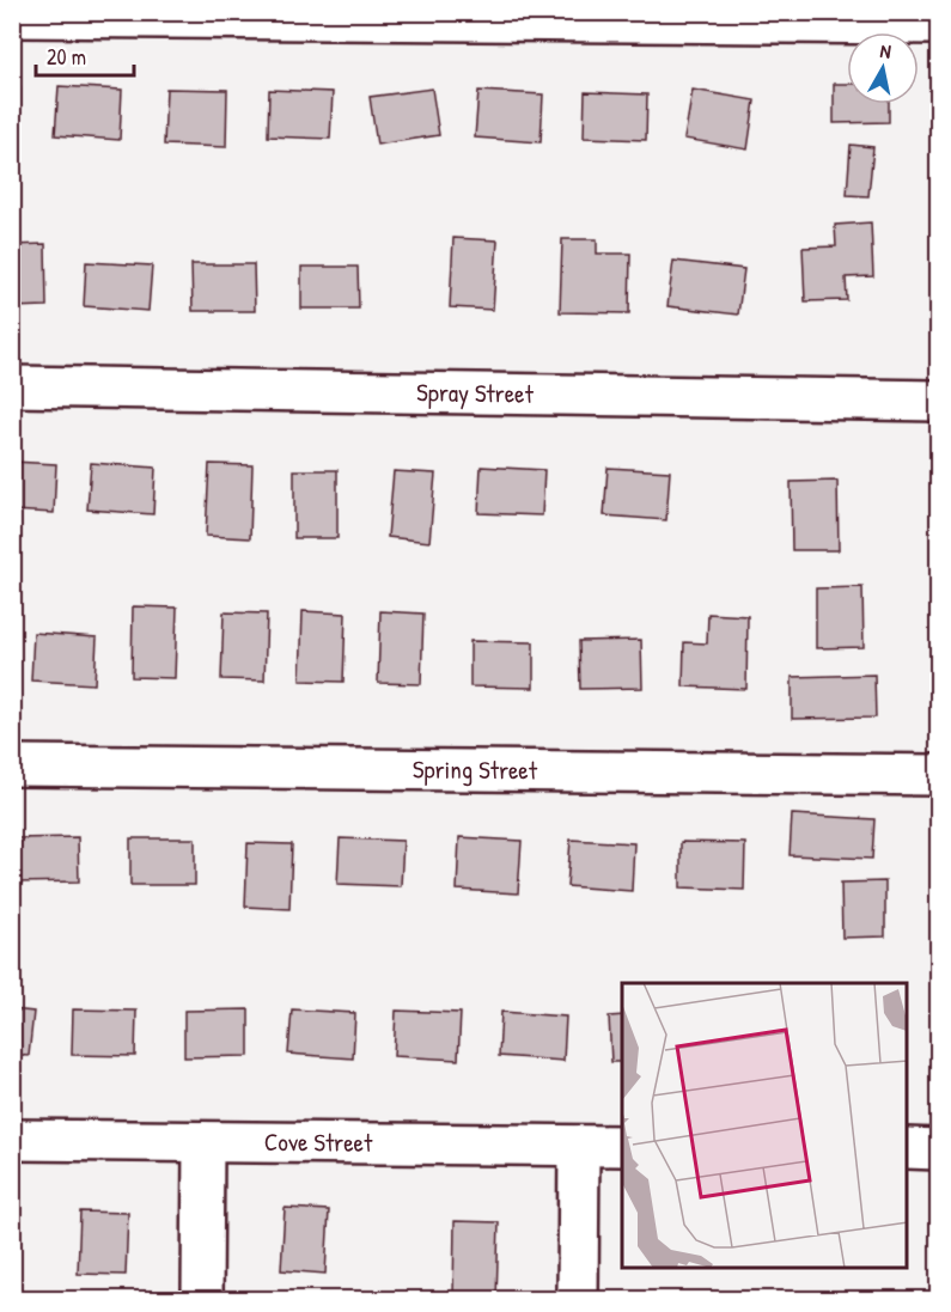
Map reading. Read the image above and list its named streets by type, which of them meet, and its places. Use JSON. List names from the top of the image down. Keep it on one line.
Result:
{"streets":{"street":["Spray Street","Spring Street","Cove Street"]},"scale_bar":"20 m","north":"top"}
